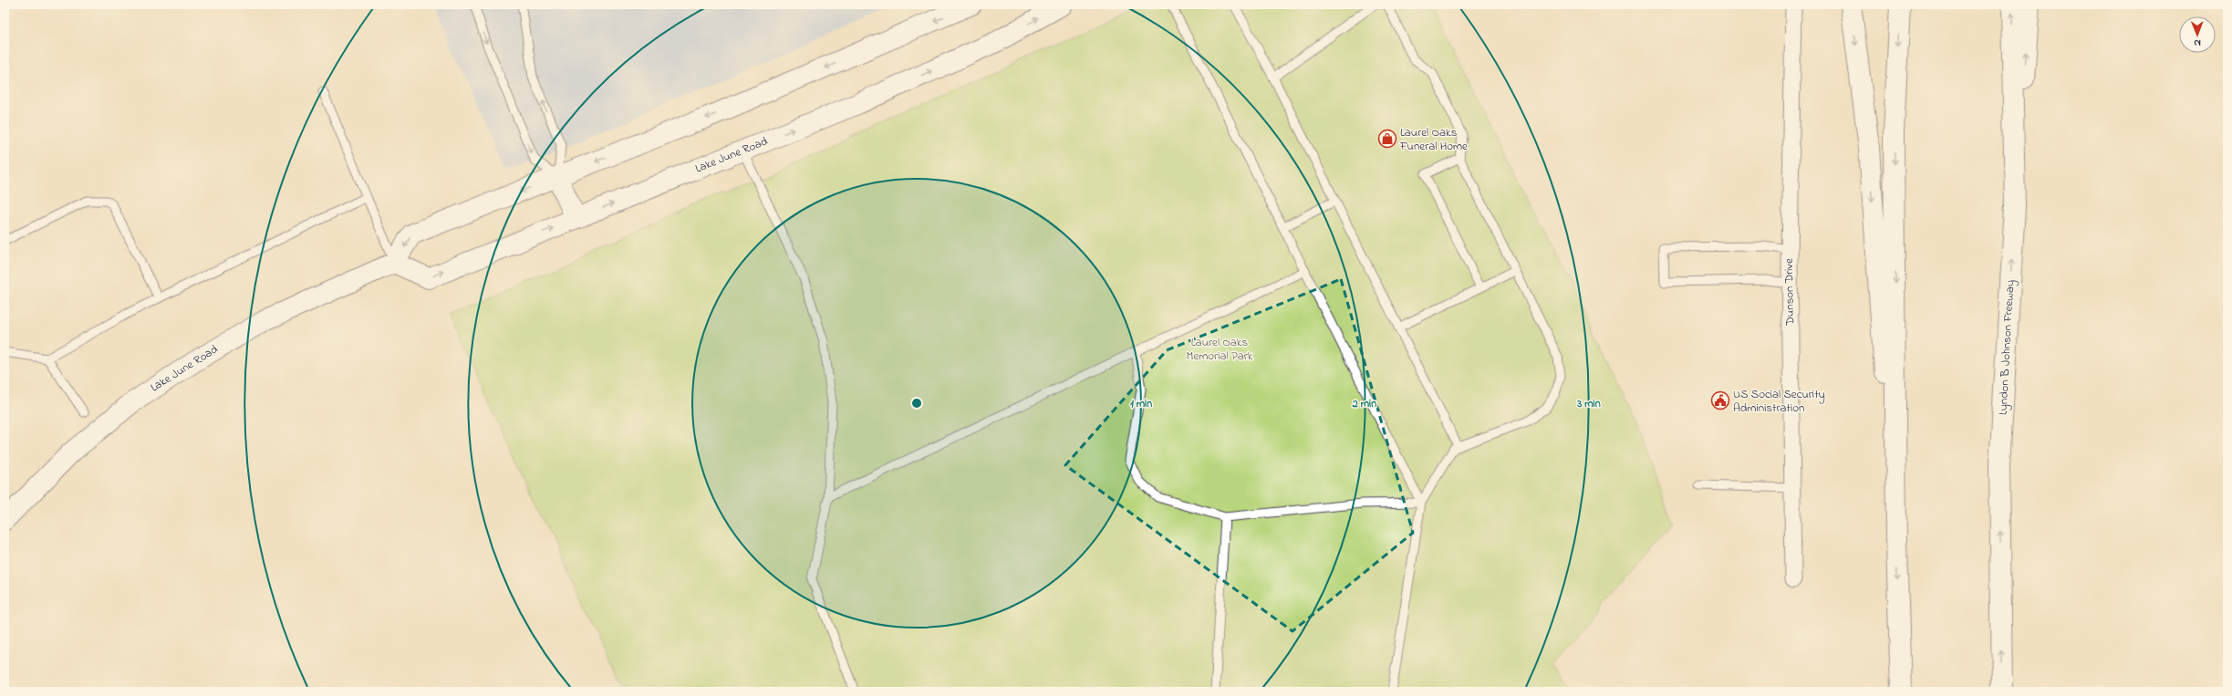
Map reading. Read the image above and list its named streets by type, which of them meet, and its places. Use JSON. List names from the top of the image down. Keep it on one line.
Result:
{"streets":{"main road":["Lake June Road","Lyndon B Johnson Freeway"],"street":["Dunson Drive"]},"parks":["Laurel Oaks Memorial Park"],"places":{"shop":["Laurel Oaks Funeral Home"],"public building":["US Social Security Administration"]},"north":"bottom","rings":["1 min","2 min","3 min"]}
